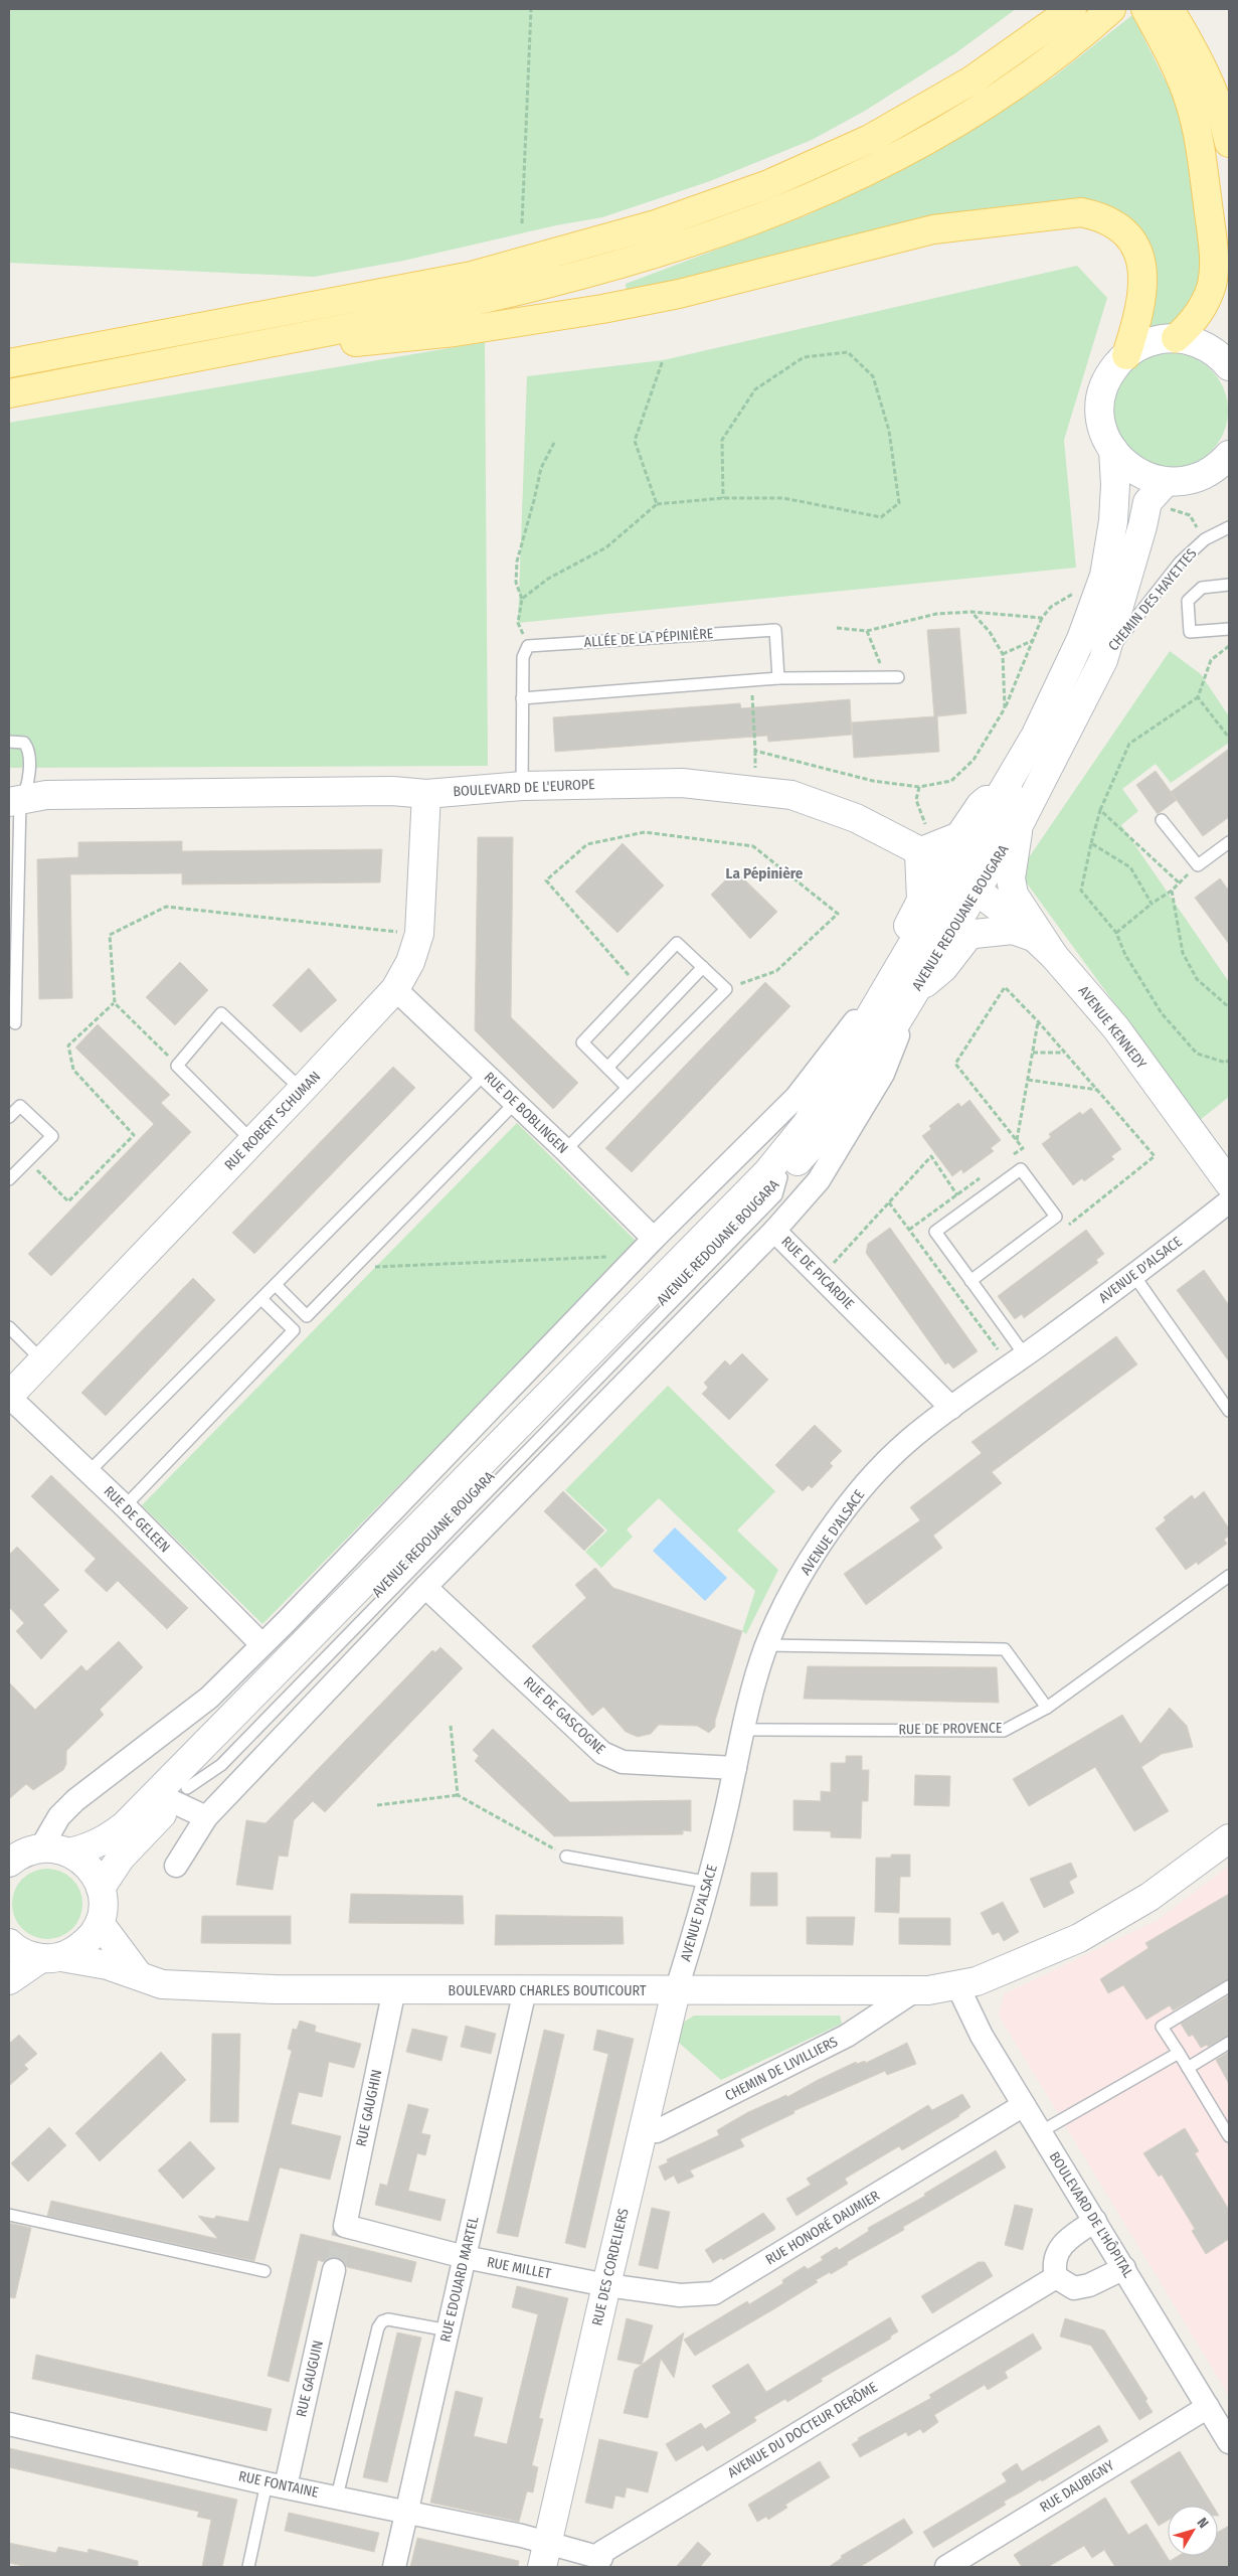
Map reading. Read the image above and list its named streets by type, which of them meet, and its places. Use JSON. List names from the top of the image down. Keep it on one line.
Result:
{"streets":{"street":["BOULEVARD DE L'EUROPE","AVENUE REDOUANE BOUGARA","AVENUE KENNEDY","RUE DE BOBLINGEN","RUE ROBERT SCHUMAN","AVENUE D'ALSACE","RUE DE PICARDIE","RUE DE GELEEN","RUE DE GASCOGNE","BOULEVARD CHARLES BOUTICOURT","CHEMIN DE LIVILLIERS","RUE GAUGHIN","BOULEVARD DE L'HÔPITAL","RUE HONORÉ DAUMIER","RUE DES CORDELIERS","RUE MILLET","RUE EDOUARD MARTEL","RUE GAUGUIN","AVENUE DU DOCTEUR DERÔME","RUE FONTAINE","RUE DAUBIGNY"],"lane":["CHEMIN DES HAYETTES","ALLÉE DE LA PÉPINIÈRE","RUE DE PROVENCE"]},"crossings":[["CHEMIN DES HAYETTES","AVENUE REDOUANE BOUGARA"],["BOULEVARD DE L'EUROPE","AVENUE REDOUANE BOUGARA"],["BOULEVARD DE L'EUROPE","AVENUE KENNEDY"],["BOULEVARD DE L'EUROPE","RUE ROBERT SCHUMAN"],["AVENUE REDOUANE BOUGARA","AVENUE KENNEDY"],["AVENUE REDOUANE BOUGARA","RUE DE BOBLINGEN"],["AVENUE REDOUANE BOUGARA","RUE DE PICARDIE"],["AVENUE REDOUANE BOUGARA","RUE DE GELEEN"],["RUE DE BOBLINGEN","RUE ROBERT SCHUMAN"],["RUE ROBERT SCHUMAN","RUE DE GELEEN"],["AVENUE D'ALSACE","RUE DE PICARDIE"],["AVENUE D'ALSACE","RUE DE GASCOGNE"],["AVENUE D'ALSACE","RUE DE PROVENCE"],["AVENUE D'ALSACE","BOULEVARD CHARLES BOUTICOURT"],["AVENUE D'ALSACE","RUE DES CORDELIERS"],["BOULEVARD CHARLES BOUTICOURT","CHEMIN DE LIVILLIERS"],["BOULEVARD CHARLES BOUTICOURT","RUE GAUGHIN"],["BOULEVARD CHARLES BOUTICOURT","BOULEVARD DE L'HÔPITAL"],["BOULEVARD CHARLES BOUTICOURT","RUE DES CORDELIERS"],["BOULEVARD CHARLES BOUTICOURT","RUE EDOUARD MARTEL"],["CHEMIN DE LIVILLIERS","RUE DES CORDELIERS"],["RUE GAUGHIN","RUE MILLET"],["BOULEVARD DE L'HÔPITAL","RUE HONORÉ DAUMIER"],["BOULEVARD DE L'HÔPITAL","RUE DAUBIGNY"],["RUE HONORÉ DAUMIER","RUE DES CORDELIERS"],["RUE HONORÉ DAUMIER","RUE MILLET"],["RUE DES CORDELIERS","RUE MILLET"],["RUE DES CORDELIERS","AVENUE DU DOCTEUR DERÔME"],["RUE DES CORDELIERS","RUE FONTAINE"],["RUE MILLET","RUE EDOUARD MARTEL"],["RUE EDOUARD MARTEL","RUE FONTAINE"],["RUE GAUGUIN","RUE FONTAINE"],["AVENUE DU DOCTEUR DERÔME","RUE FONTAINE"]],"districts":["La Pépinière"],"north":"top right"}
